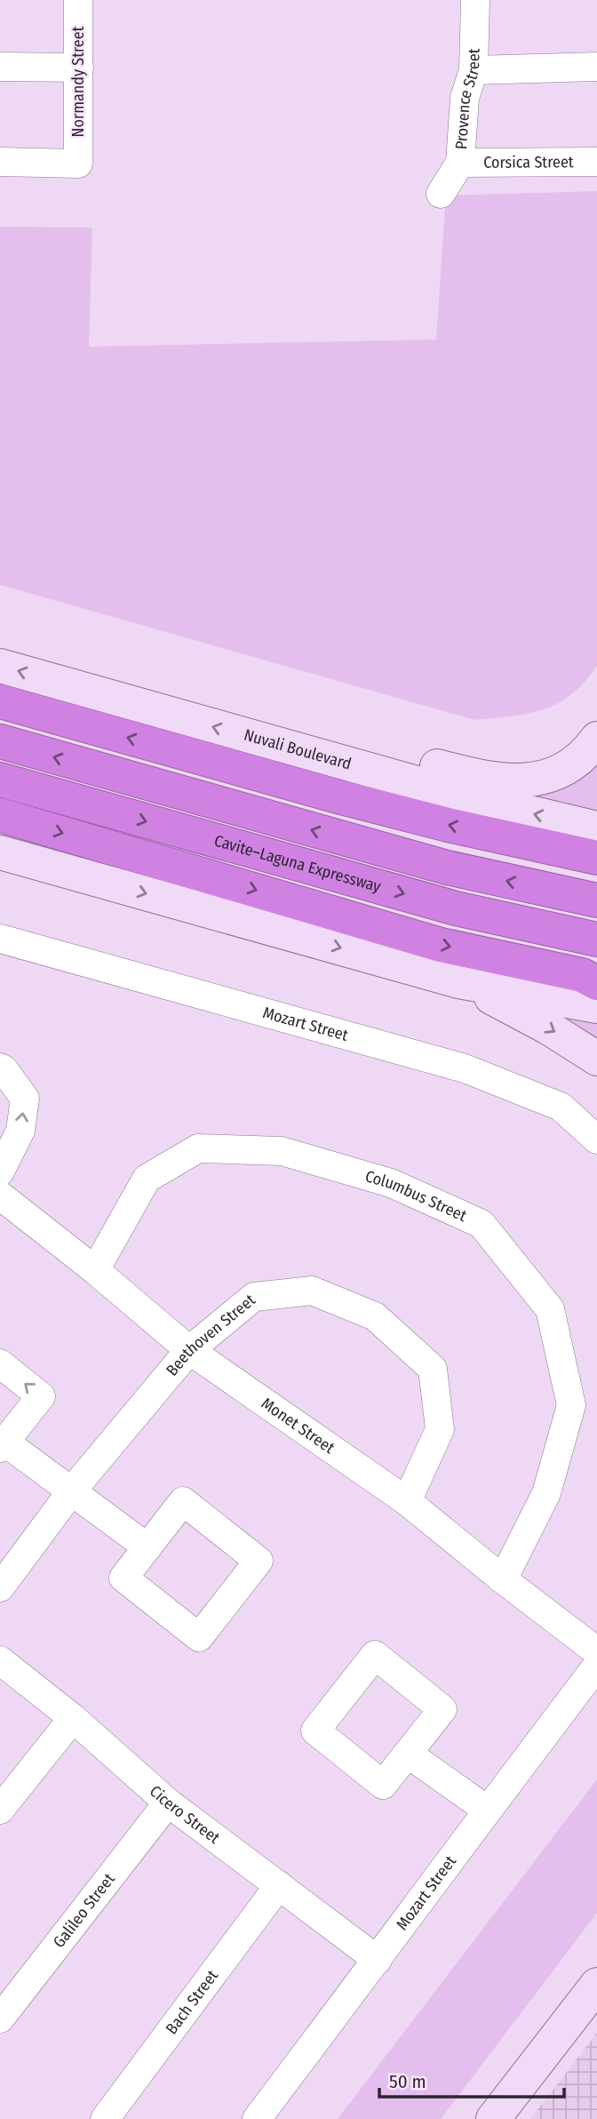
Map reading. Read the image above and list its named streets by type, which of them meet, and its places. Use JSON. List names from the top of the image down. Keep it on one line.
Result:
{"streets":{"highway":["Cavite–Laguna Expressway"],"main road":["Nuvali Boulevard"],"street":["Normandy Street","Provence Street","Corsica Street","Mozart Street","Columbus Street","Beethoven Street","Monet Street","Cicero Street","Galileo Street","Bach Street"]},"crossings":[["Provence Street","Corsica Street"],["Mozart Street","Cicero Street"],["Columbus Street","Monet Street"],["Beethoven Street","Monet Street"],["Cicero Street","Galileo Street"],["Cicero Street","Bach Street"]],"scale_bar":"50 m"}
